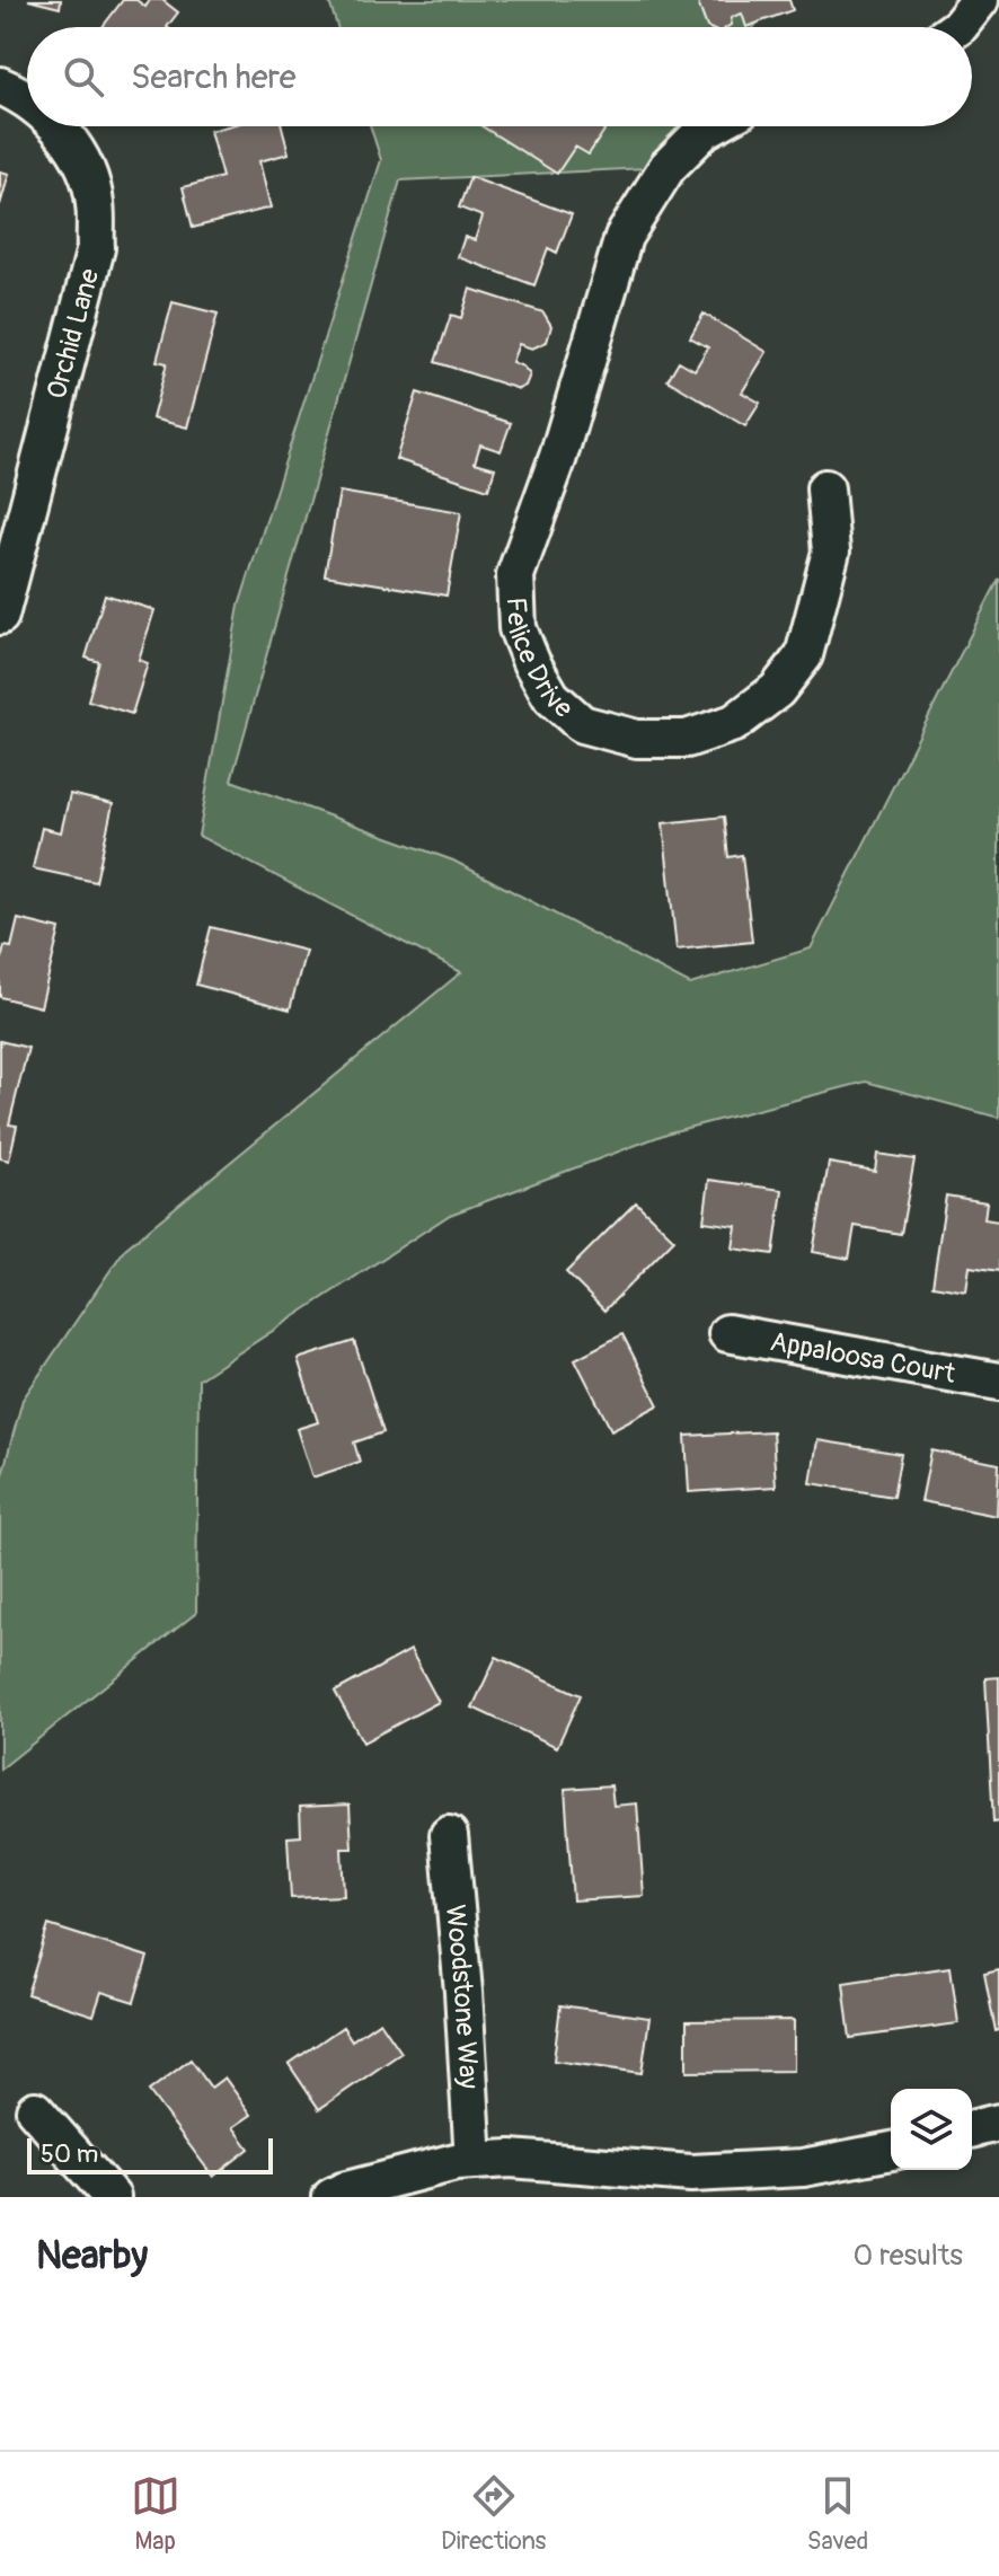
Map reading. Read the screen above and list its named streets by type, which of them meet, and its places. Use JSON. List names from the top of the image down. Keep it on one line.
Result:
{"streets":{"street":["Orchid Lane","Felice Drive","Appaloosa Court","Woodstone Way"]},"scale_bar":"50 m","page":{"search":"Search here","scale":"50 m","heading":["Nearby","0 results"],"nav":["Map","Directions","Saved"]}}
